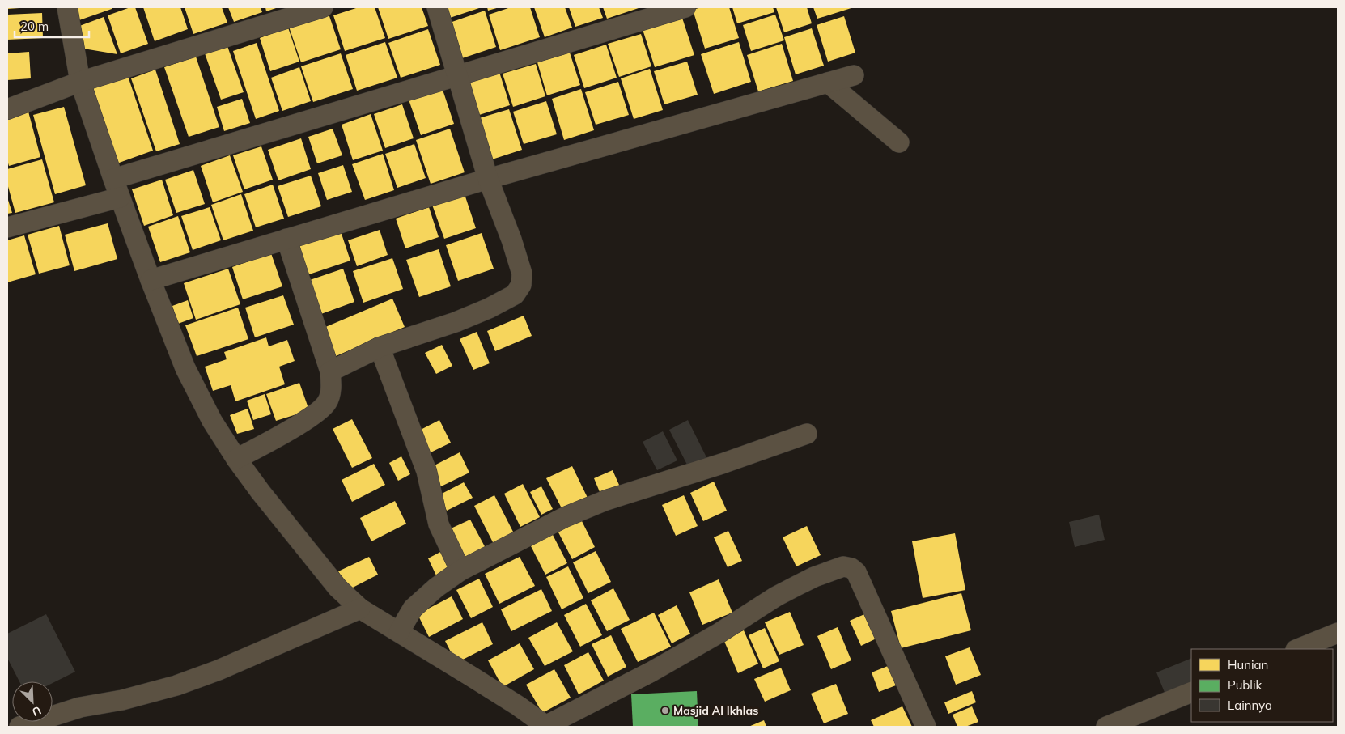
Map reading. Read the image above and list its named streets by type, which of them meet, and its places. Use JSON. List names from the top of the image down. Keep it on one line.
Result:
{"places":["Masjid Al Ikhlas"],"legend":["Hunian","Publik","Lainnya"],"scale_bar":"20 m","north":"bottom right"}
